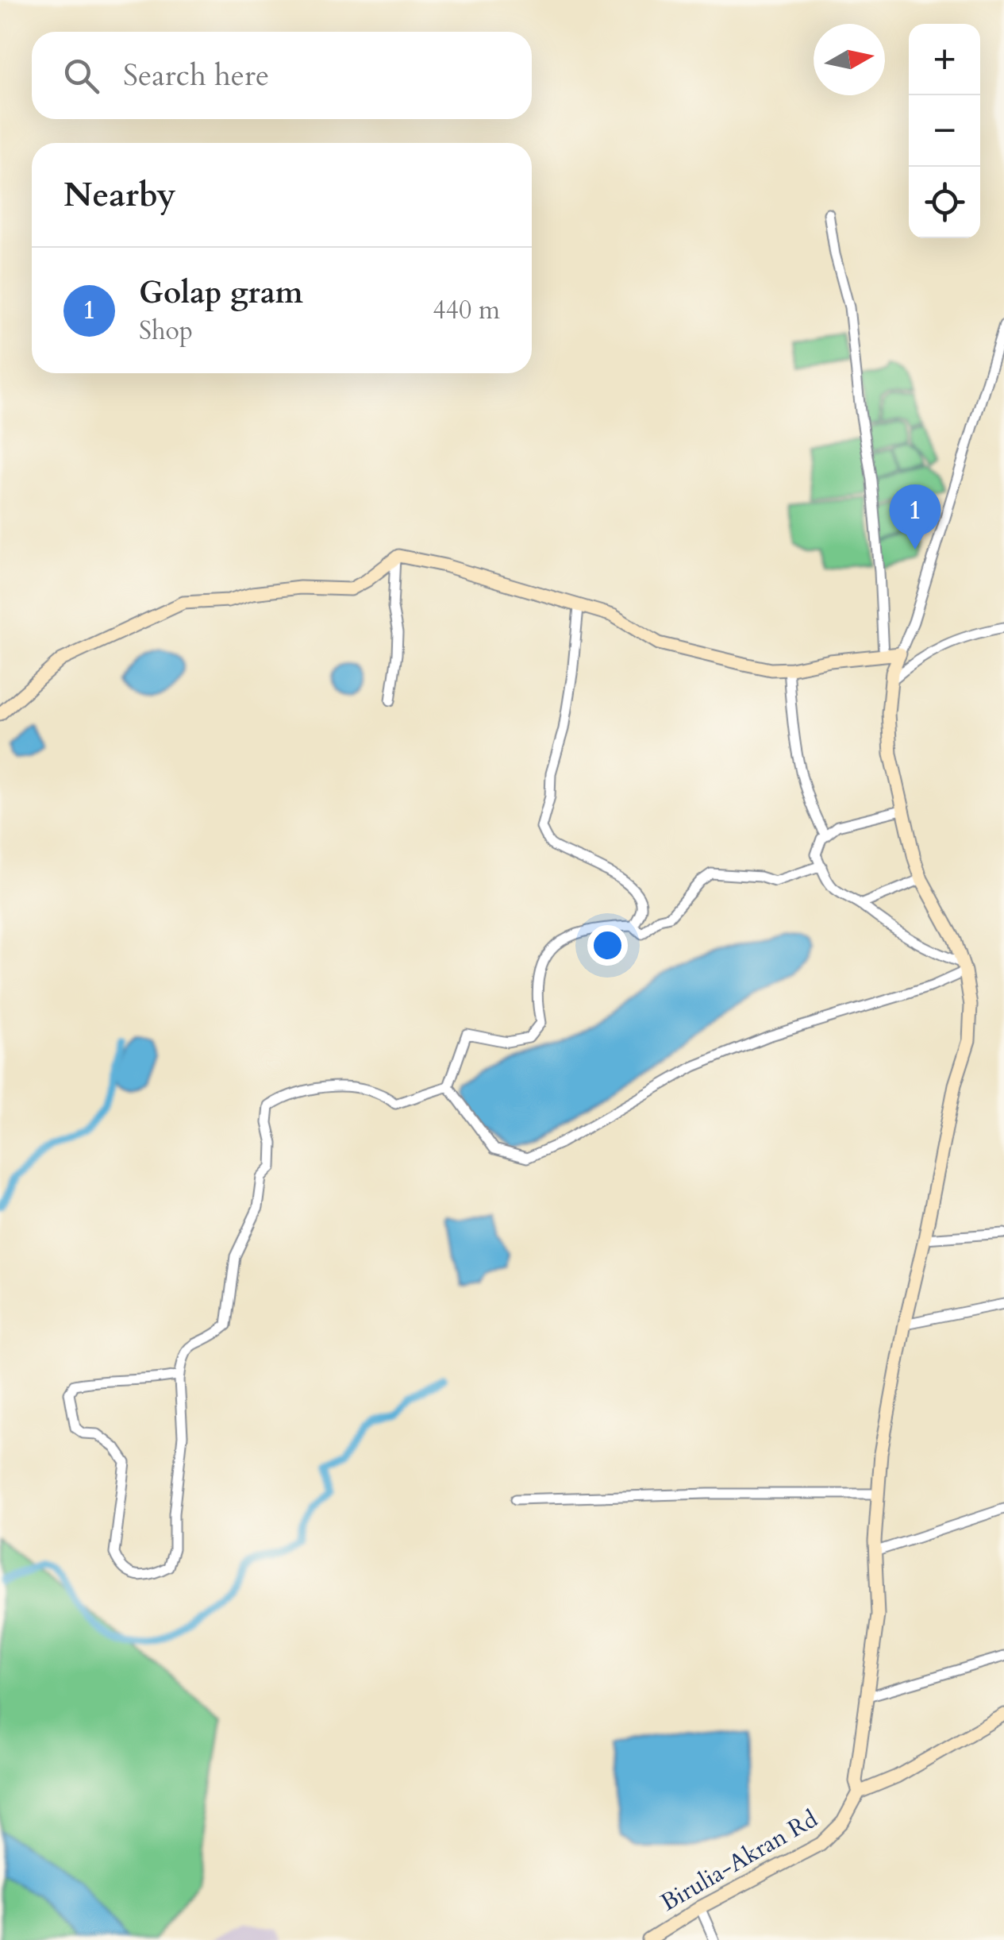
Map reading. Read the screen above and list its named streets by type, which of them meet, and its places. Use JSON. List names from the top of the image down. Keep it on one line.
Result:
{"streets":{"street":["Birulia-Akran Rd"]},"north":"right","page":{"map_buttons":["+","−"],"search":"Search here","heading":"Nearby","list":[{"mark":"1","name":"Golap gram","note":"Shop","value":"440 m"}],"pins":"1"}}
